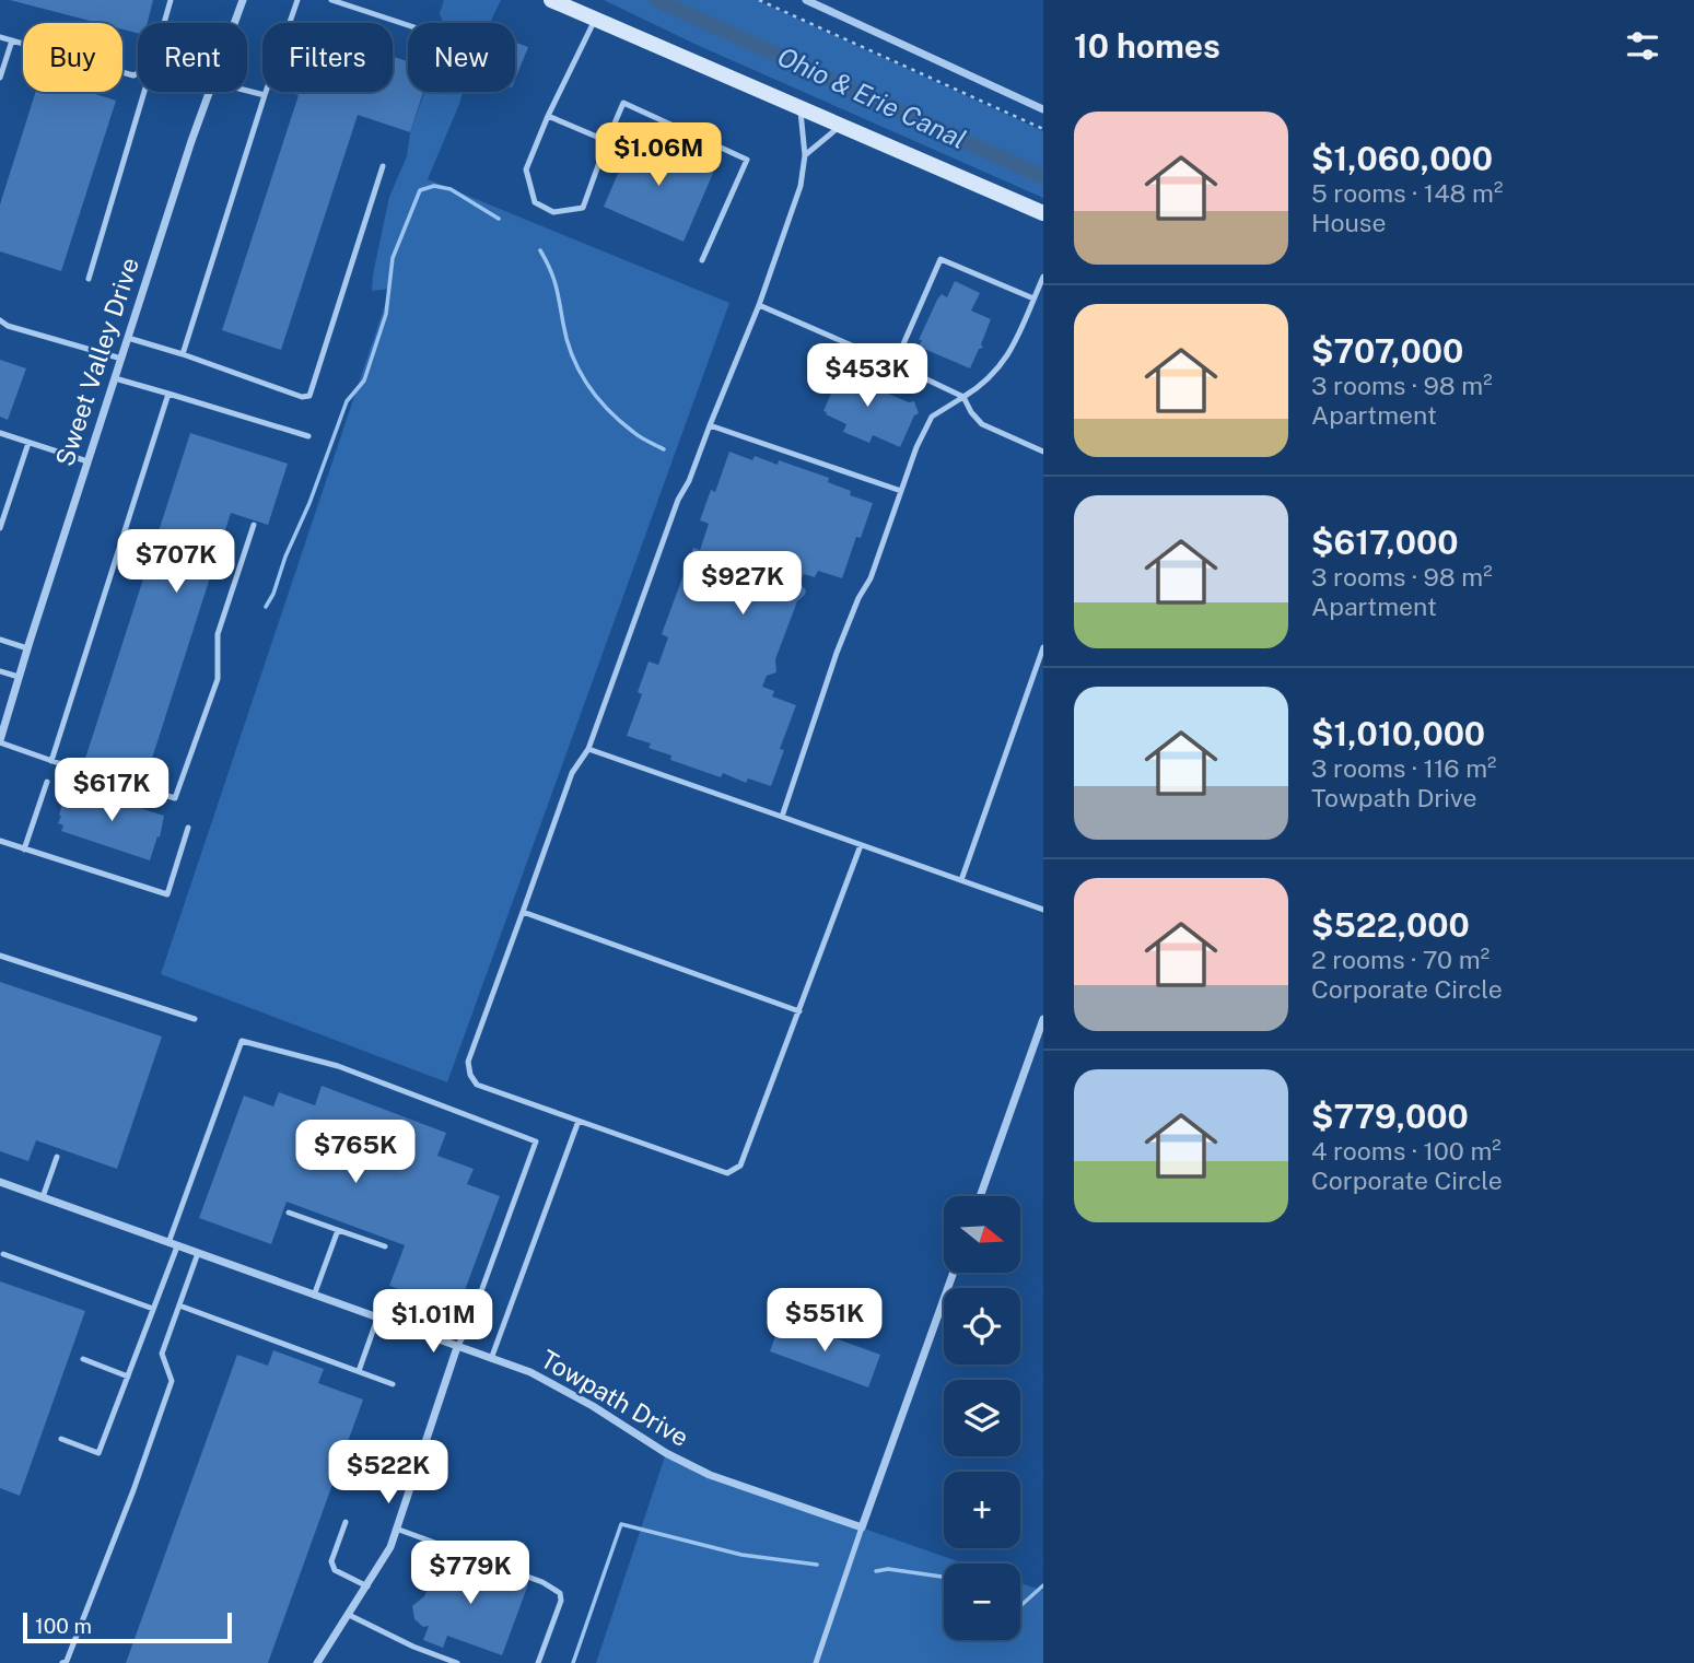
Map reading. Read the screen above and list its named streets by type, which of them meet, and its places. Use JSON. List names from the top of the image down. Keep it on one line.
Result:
{"streets":{"street":["Sweet Valley Drive","Towpath Drive"]},"water":["Ohio & Erie Canal"],"scale_bar":"100 m","north":"right","page":{"heading":"10 homes","chip":["Buy","Rent","Filters","New"],"list":[{"name":"$1,060,000","note":"5 rooms · 148 m² · House"},{"name":"$707,000","note":"3 rooms · 98 m² · Apartment"},{"name":"$617,000","note":"3 rooms · 98 m² · Apartment"},{"name":"$1,010,000","note":"3 rooms · 116 m² · Towpath Drive"},{"name":"$522,000","note":"2 rooms · 70 m² · Corporate Circle"},{"name":"$779,000","note":"4 rooms · 100 m² · Corporate Circle"}],"price":["$1.06M","$453K","$707K","$927K","$617K","$765K","$551K","$1.01M","$522K","$779K"],"map_buttons":["+","−"],"scale":"100 m"}}
